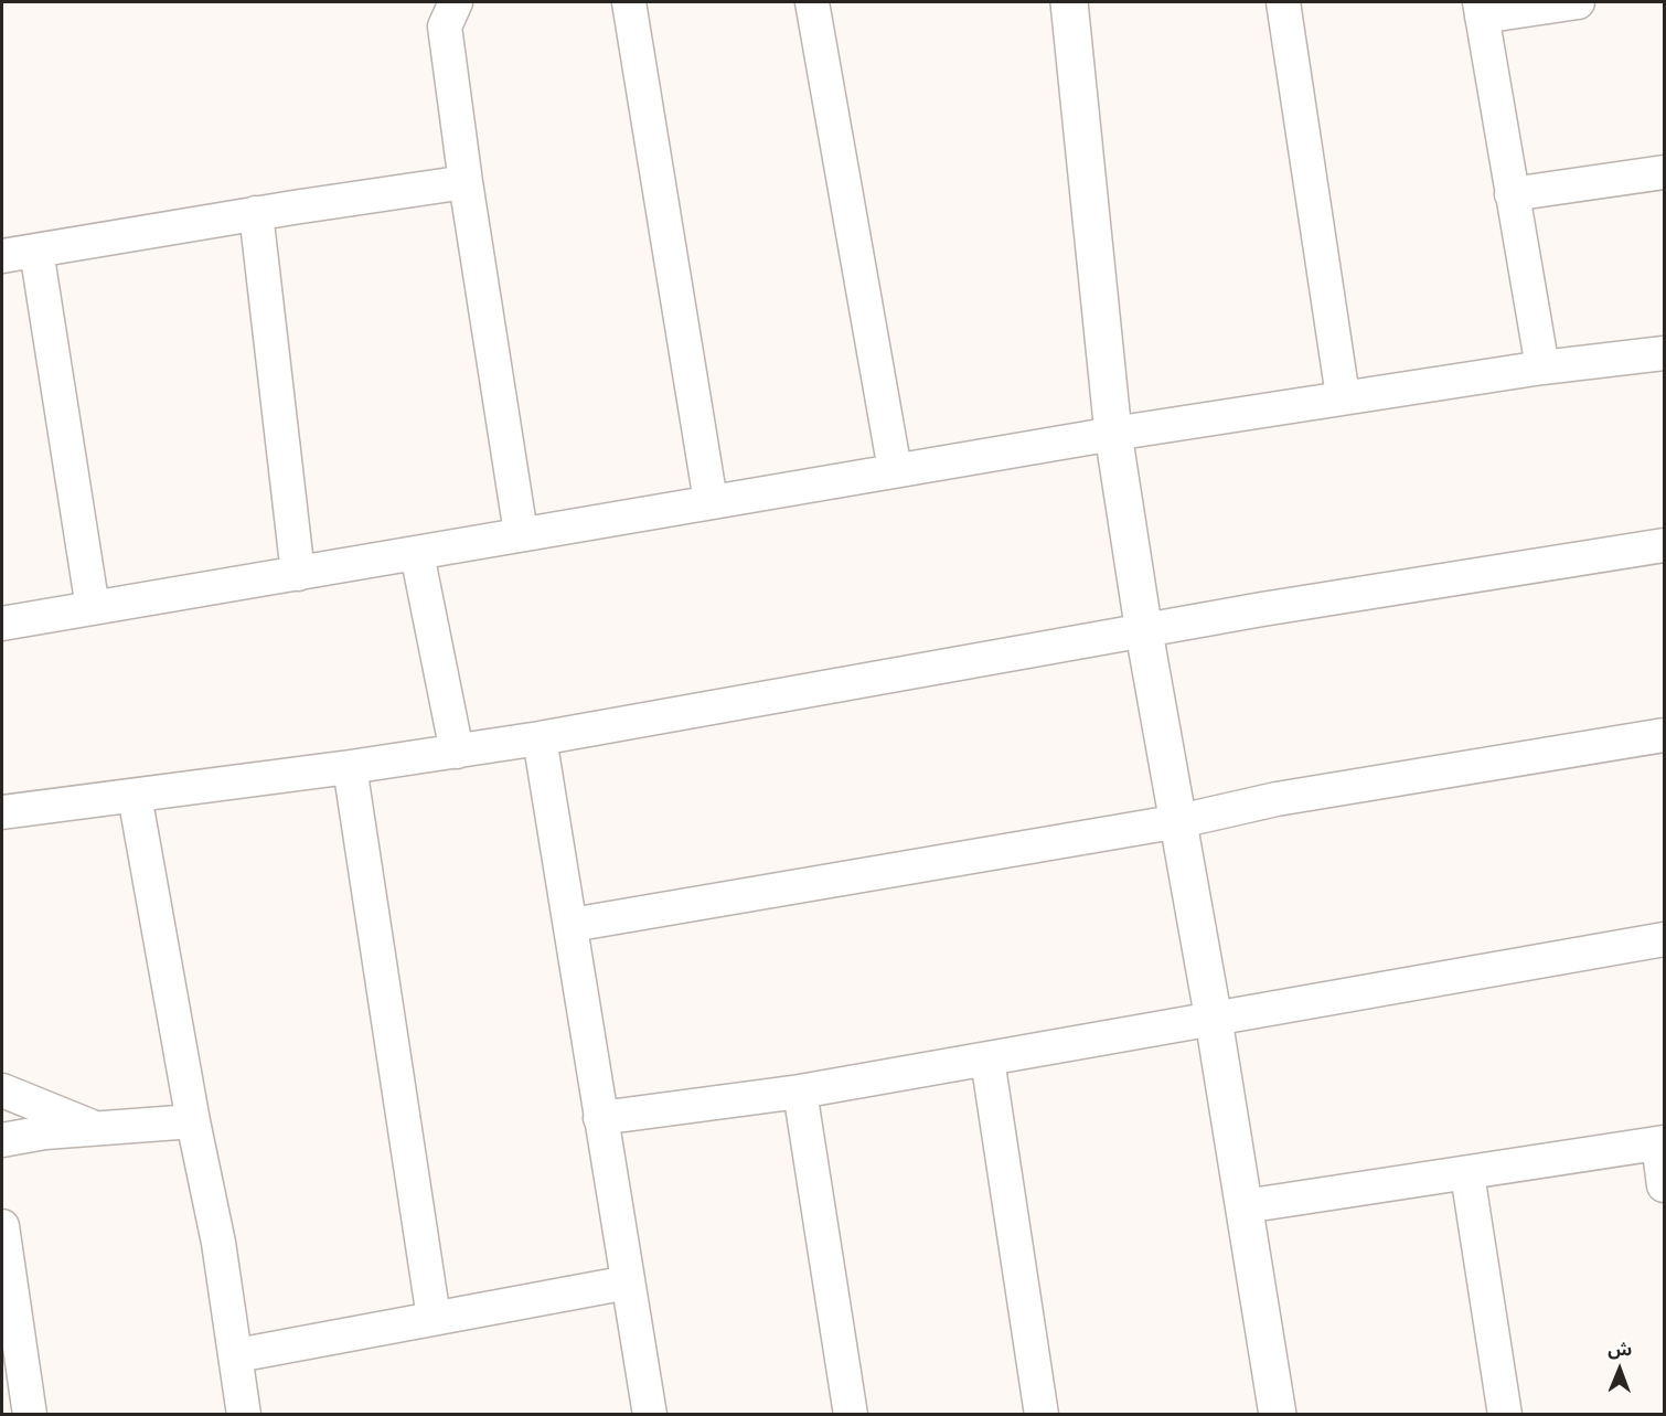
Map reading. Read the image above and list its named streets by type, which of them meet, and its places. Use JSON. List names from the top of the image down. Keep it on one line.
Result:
{"north":"top"}
